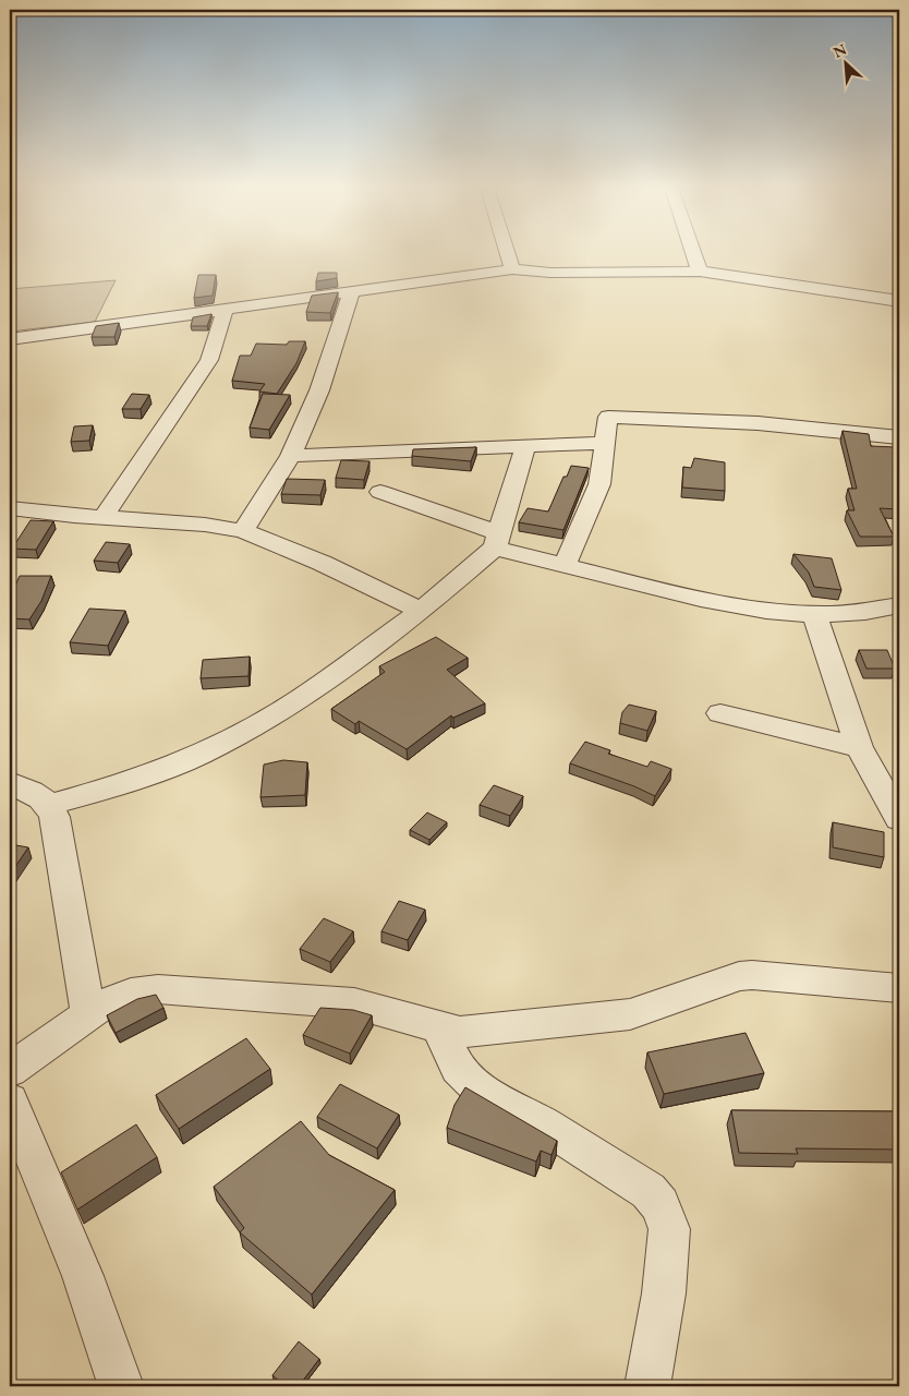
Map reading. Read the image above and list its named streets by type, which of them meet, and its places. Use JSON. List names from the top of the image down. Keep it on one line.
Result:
{"north":"top left"}
